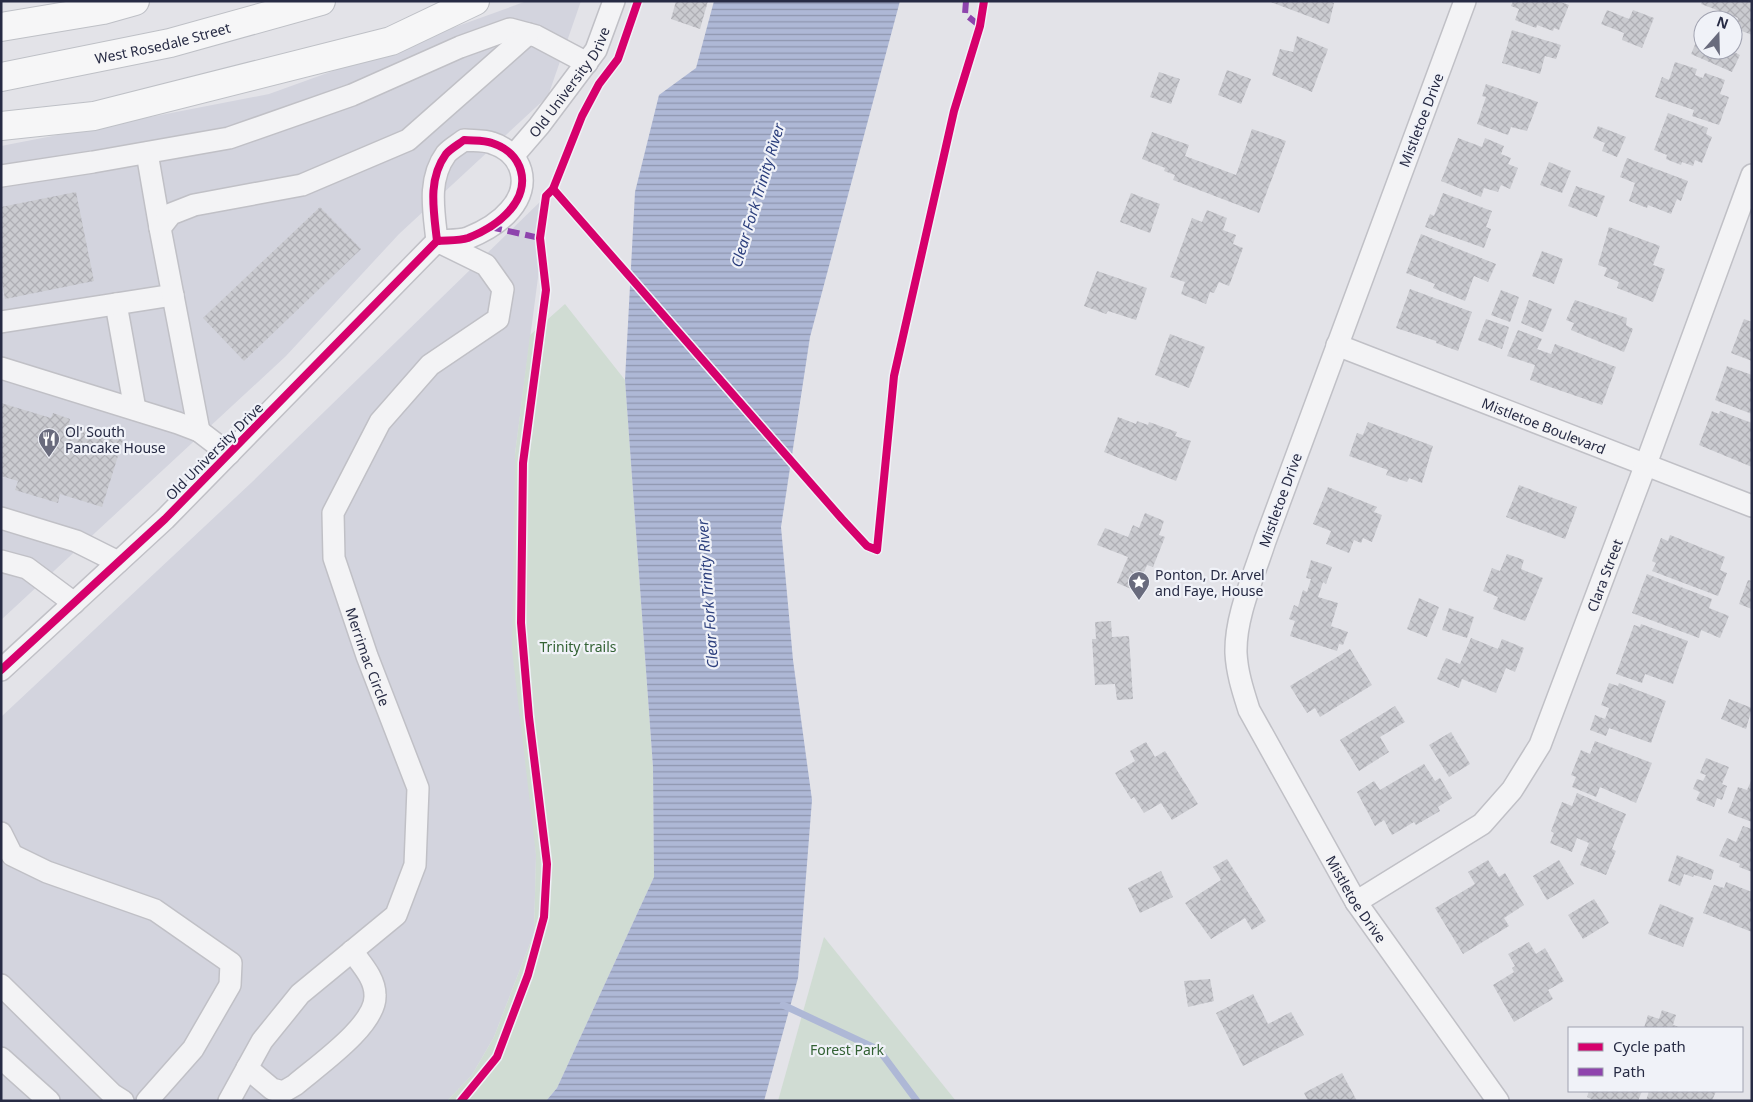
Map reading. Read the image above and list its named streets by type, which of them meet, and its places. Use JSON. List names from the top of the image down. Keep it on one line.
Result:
{"streets":{"main road":["West Rosedale Street"],"street":["Old University Drive","Mistletoe Drive","Mistletoe Boulevard","Clara Street","Merrimac Circle"]},"crossings":[["Old University Drive","Merrimac Circle"],["Mistletoe Drive","Mistletoe Boulevard"],["Mistletoe Drive","Clara Street"],["Mistletoe Boulevard","Clara Street"]],"water":["Clear Fork Trinity River"],"parks":["Trinity trails","Forest Park"],"places":{"restaurant":["Ol' South Pancake House"],"place":["Ponton, Dr. Arvel and Faye, House"]},"legend":["Cycle path","Path"],"north":"top"}
